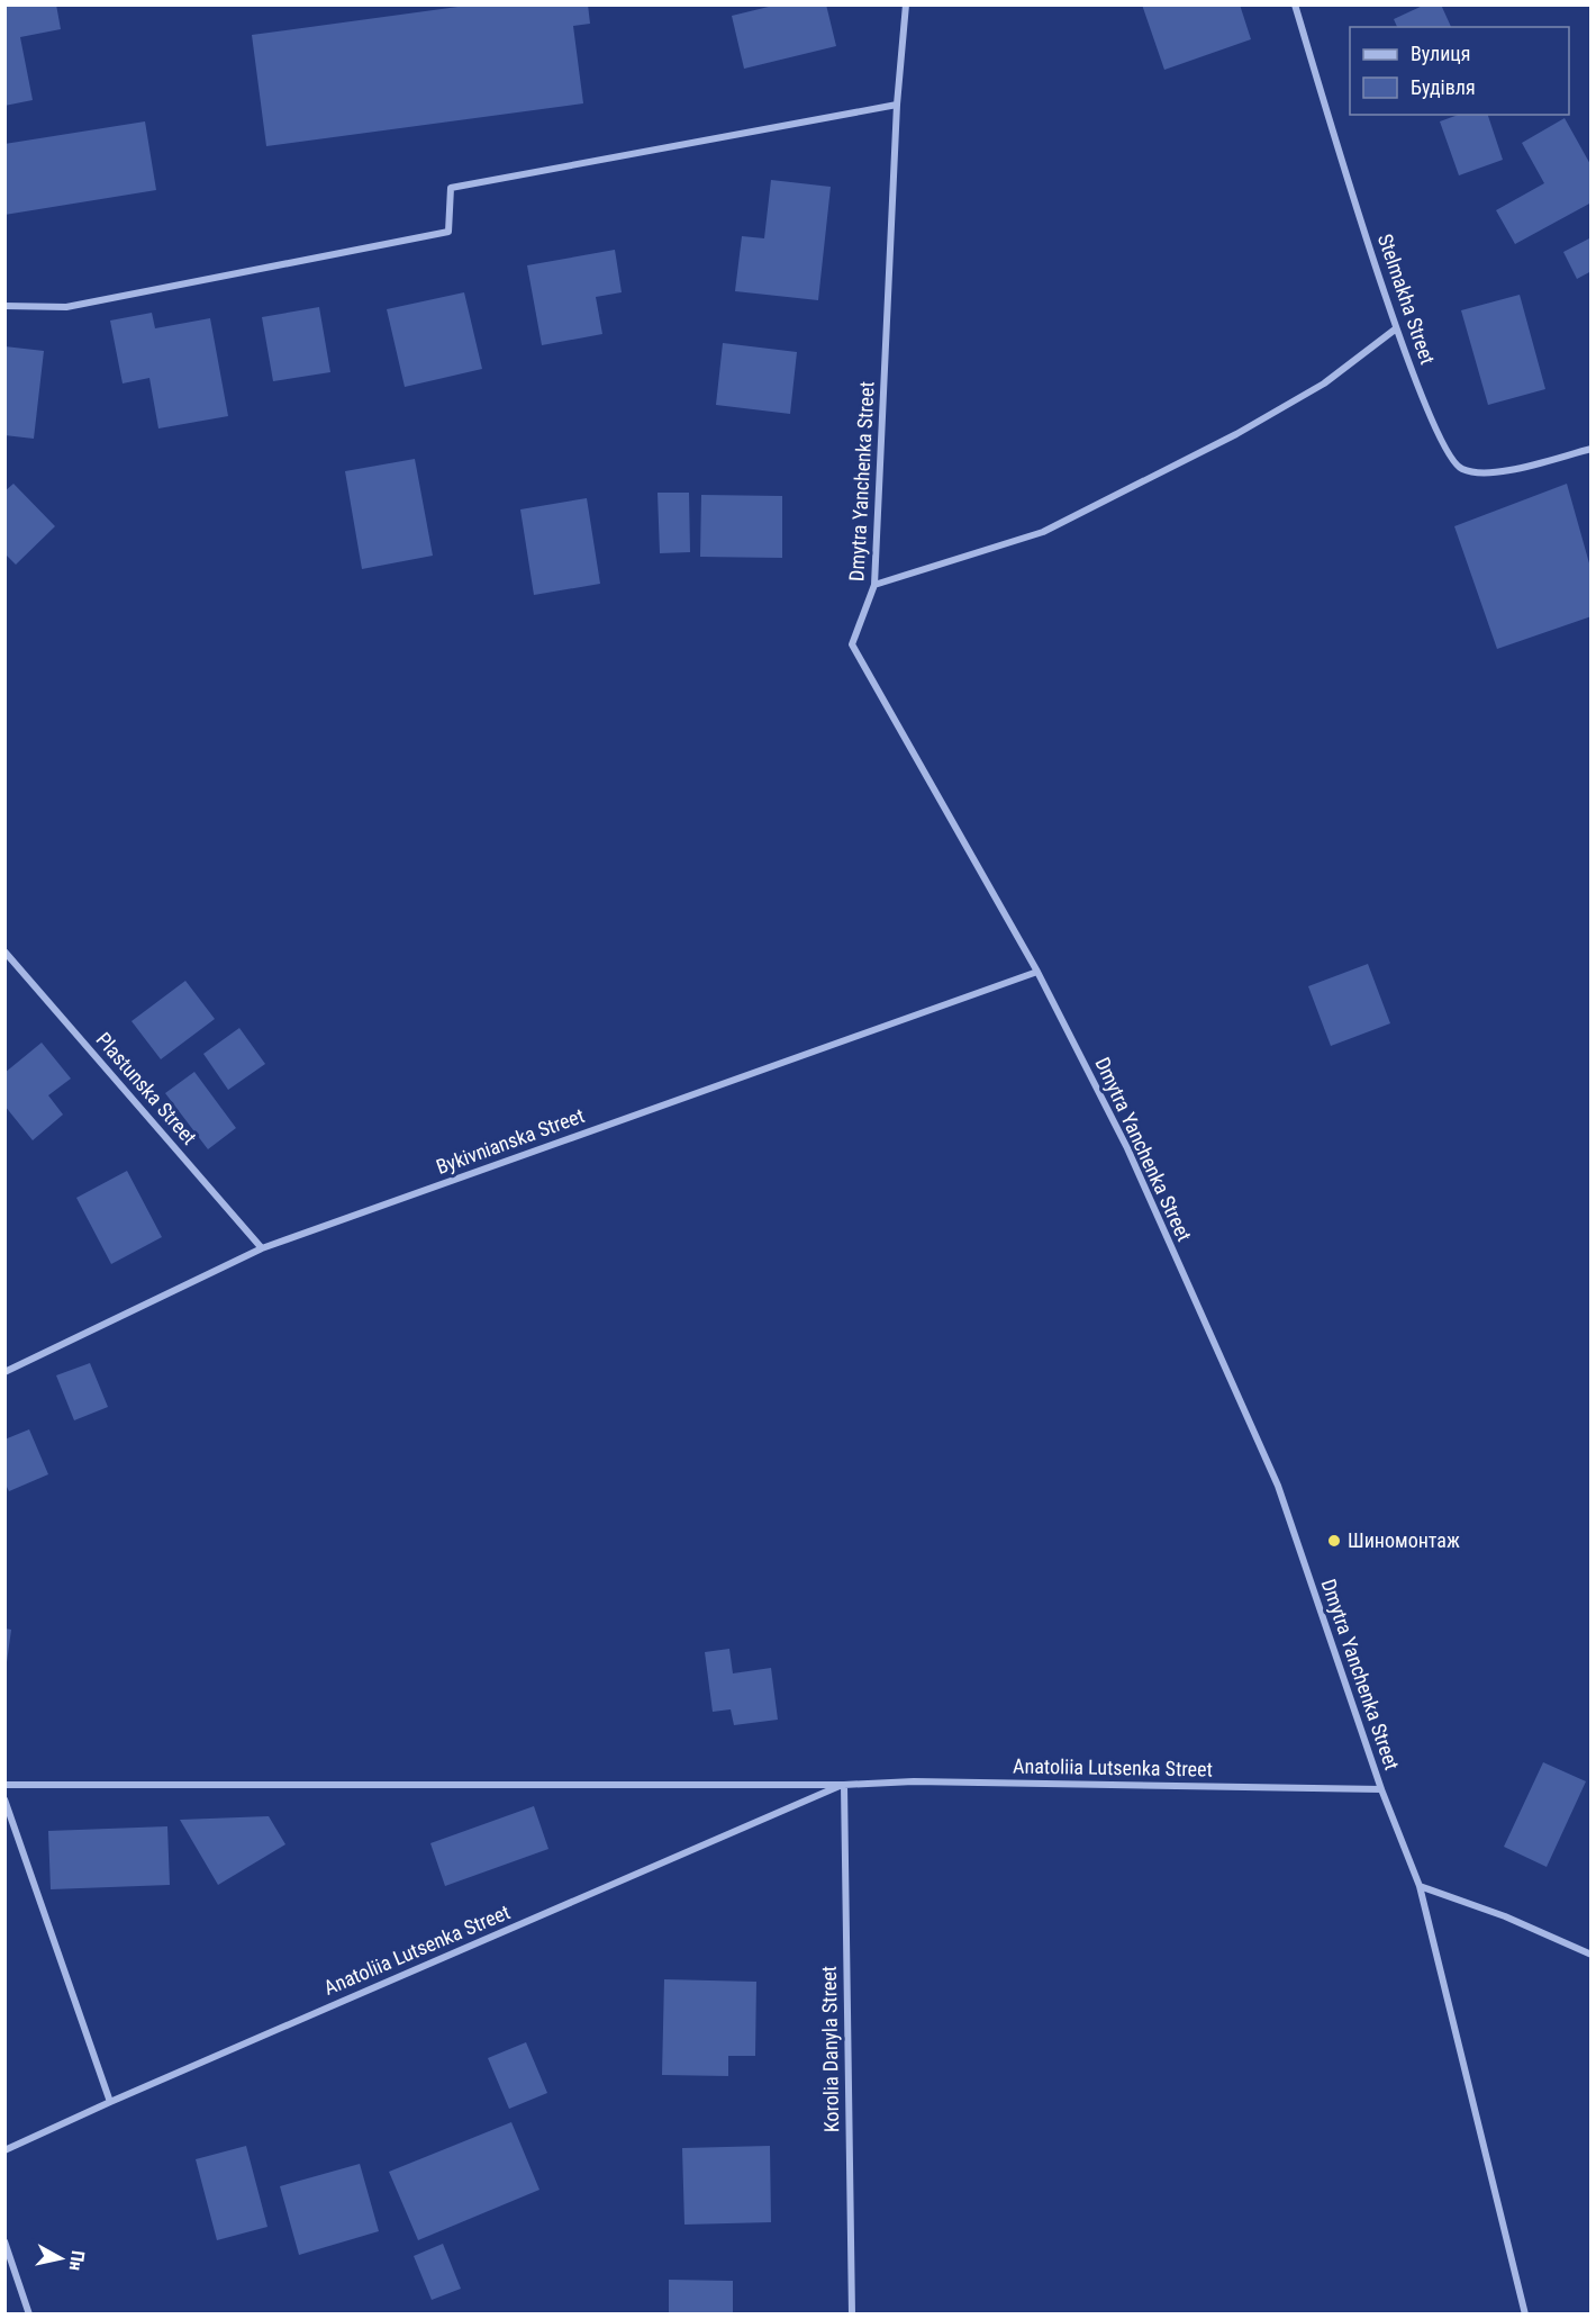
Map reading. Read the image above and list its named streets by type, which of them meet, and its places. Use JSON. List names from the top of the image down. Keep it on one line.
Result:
{"streets":{"street":["Stelmakha Street","Dmytra Yanchenka Street","Plastunska Street","Bykivnianska Street","Anatoliia Lutsenka Street","Korolia Danyla Street"]},"crossings":[["Dmytra Yanchenka Street","Bykivnianska Street"],["Dmytra Yanchenka Street","Anatoliia Lutsenka Street"],["Plastunska Street","Bykivnianska Street"],["Anatoliia Lutsenka Street","Korolia Danyla Street"]],"places":["Шиномонтаж"],"legend":["Вулиця","Будівля"],"north":"right"}
